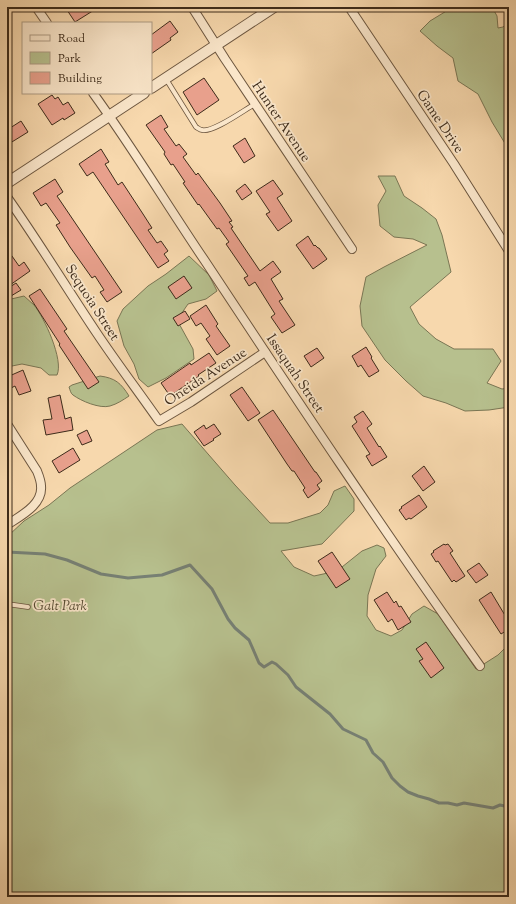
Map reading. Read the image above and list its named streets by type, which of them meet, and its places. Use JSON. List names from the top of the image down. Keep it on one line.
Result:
{"streets":{"street":["Hunter Avenue","Game Drive","Sequoia Street","Issaquah Street","Oneida Avenue"]},"crossings":[["Sequoia Street","Oneida Avenue"],["Issaquah Street","Oneida Avenue"]],"parks":["Galt Park"],"legend":["Road","Park","Building"]}
